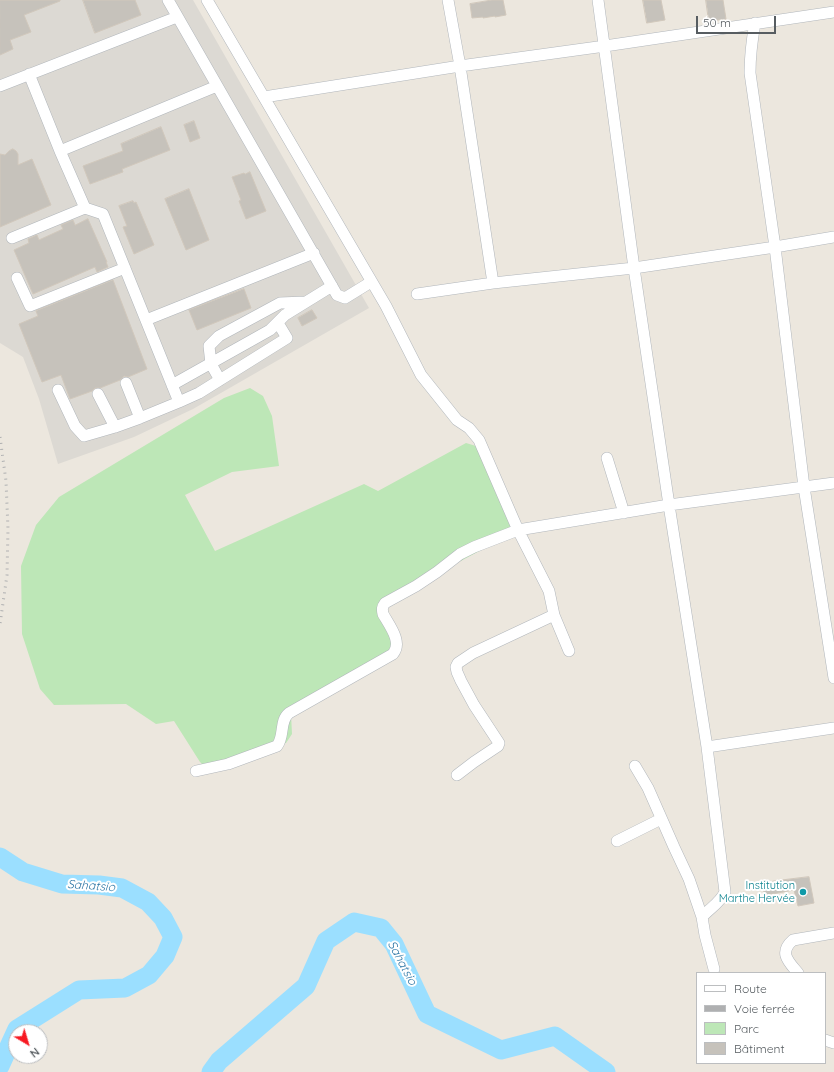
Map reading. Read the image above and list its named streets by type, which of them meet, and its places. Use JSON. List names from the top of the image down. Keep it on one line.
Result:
{"water":["Sahatsio"],"places":["Institution Marthe Hervée"],"legend":["Route","Voie ferrée","Parc","Bâtiment"],"scale_bar":"50 m","north":"bottom right"}
